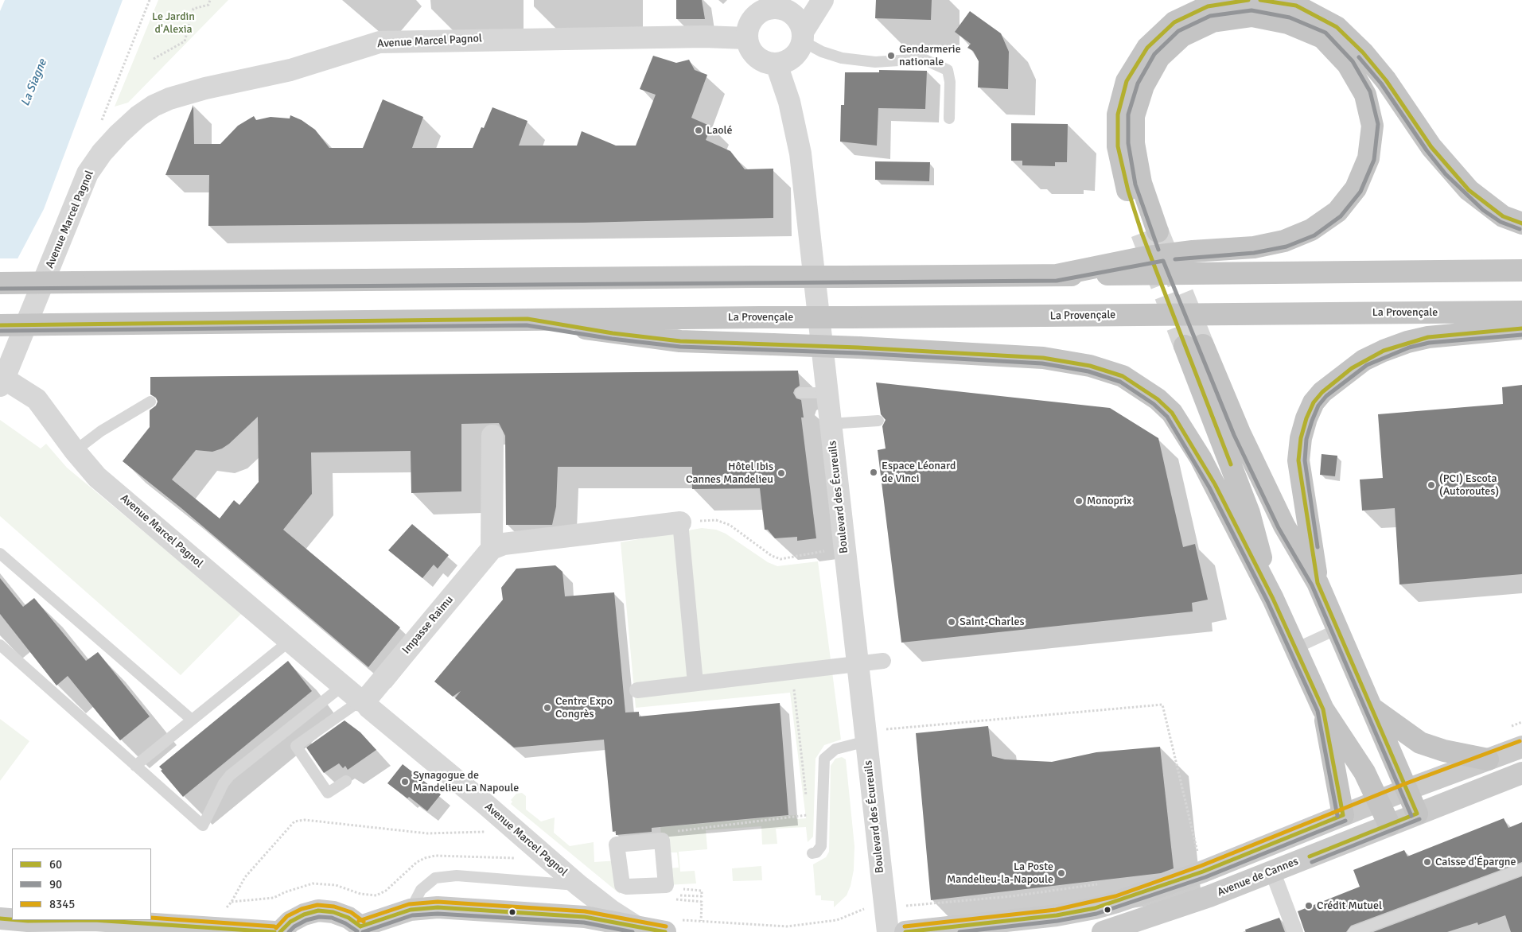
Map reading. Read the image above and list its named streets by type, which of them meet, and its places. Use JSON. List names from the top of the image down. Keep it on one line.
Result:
{"streets":{"highway":["La Provençale"],"main road":["Avenue de Cannes"],"street":["Avenue Marcel Pagnol","Boulevard des Écureuils","Impasse Raimu"]},"crossings":[["Avenue Marcel Pagnol","Boulevard des Écureuils"],["Avenue Marcel Pagnol","Impasse Raimu"]],"water":["La Siagne"],"parks":["Le Jardin d'Alexia"],"places":["Gendarmerie nationale","Laolé","Espace Léonard de Vinci","Hôtel Ibis Cannes Mandelieu","(PCI) Escota (Autoroutes)","Monoprix","Saint-Charles","Centre Expo Congrès","Synagogue de Mandelieu La Napoule","Caisse d'Épargne","La Poste Mandelieu-la-Napoule","Crédit Mutuel"],"lines":["transit line 60","transit line 90","transit line 8345"],"legend":["60","90","8345"]}
